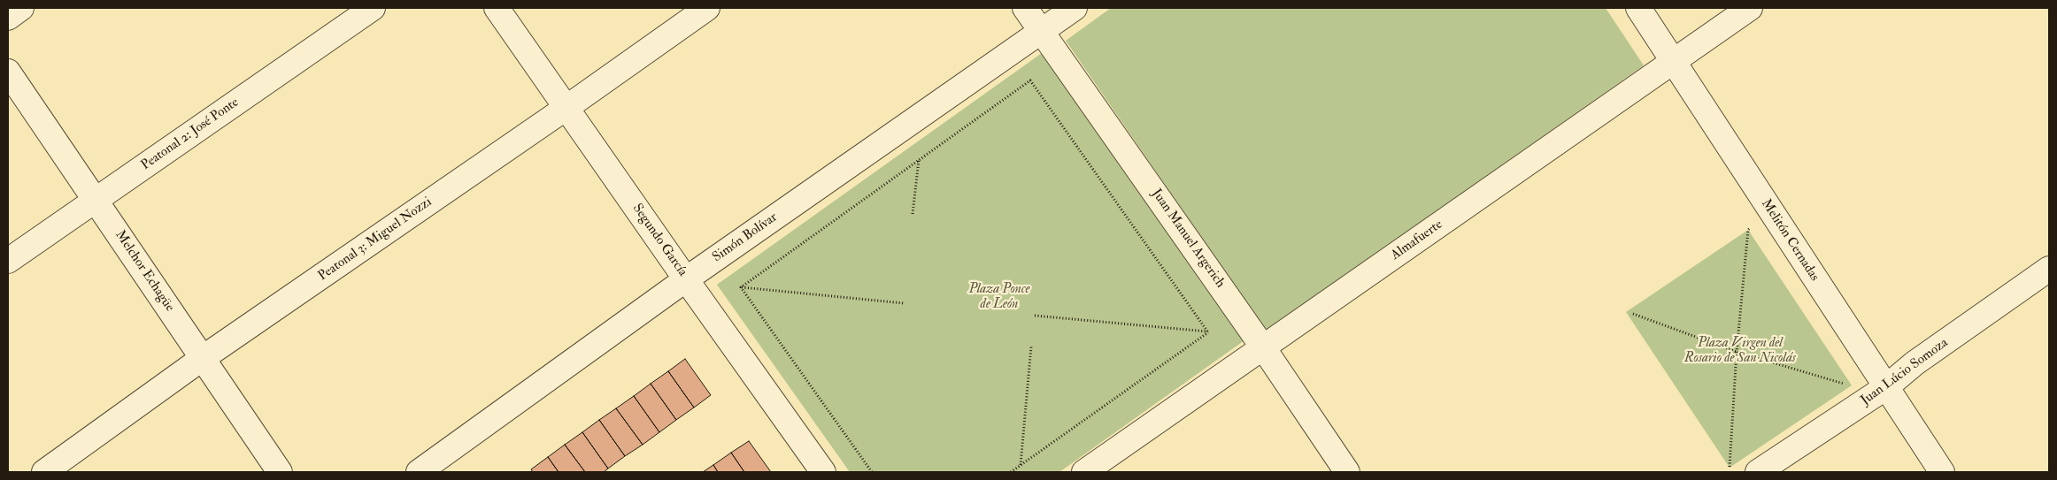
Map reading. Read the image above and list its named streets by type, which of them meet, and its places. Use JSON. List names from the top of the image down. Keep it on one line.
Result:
{"streets":{"street":["Peatonal 2: José Ponte","Simón Bolívar","Juan Manuel Argerich","Peatonal 3: Miguel Nozzi","Segundo García","Almafuerte","Melitón Cernadas","Melchor Echagüe","Juan Lúcio Somoza"]},"crossings":[["Peatonal 2: José Ponte","Melchor Echagüe"],["Simón Bolívar","Juan Manuel Argerich"],["Simón Bolívar","Segundo García"],["Juan Manuel Argerich","Almafuerte"],["Peatonal 3: Miguel Nozzi","Segundo García"],["Peatonal 3: Miguel Nozzi","Melchor Echagüe"],["Almafuerte","Melitón Cernadas"],["Melitón Cernadas","Juan Lúcio Somoza"]],"parks":["Plaza Ponce de León","Plaza Virgen del Rosario de San Nicolás"]}
